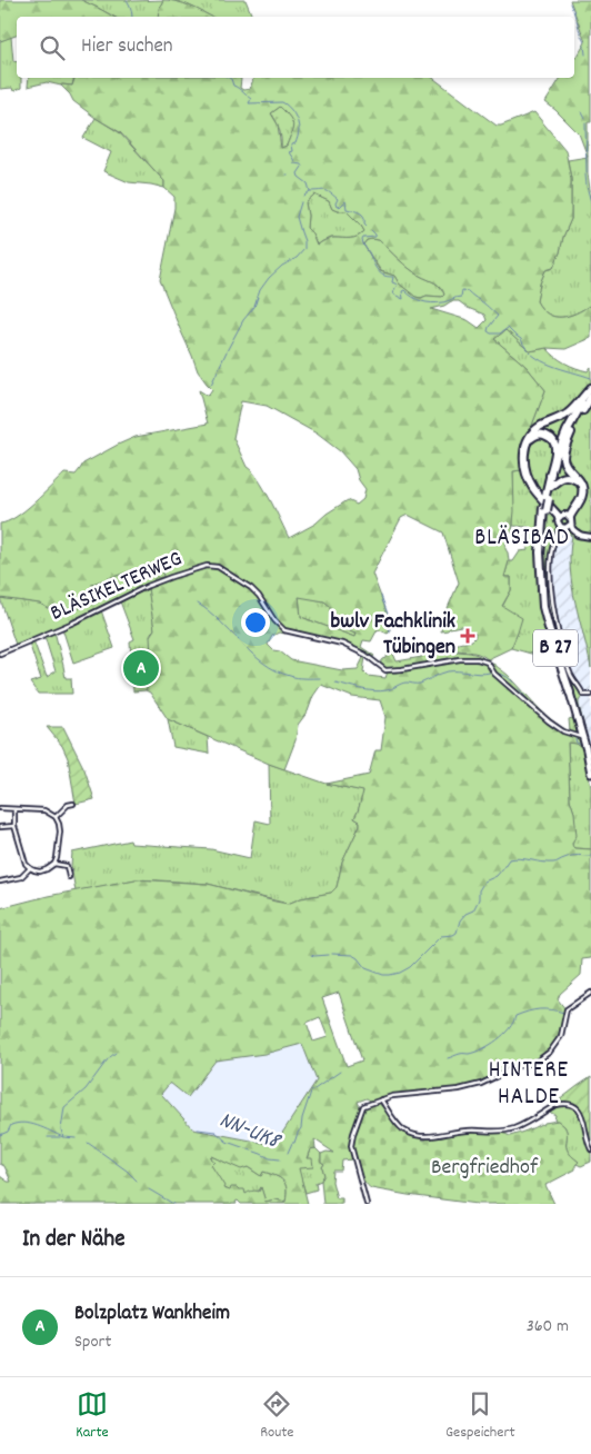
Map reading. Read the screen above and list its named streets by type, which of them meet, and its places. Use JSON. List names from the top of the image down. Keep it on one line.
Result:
{"streets":{"highway":["B 27"],"street":["BLÄSIKELTERWEG"]},"crossings":[["BLÄSIKELTERWEG","B 27"]],"districts":["BLÄSIBAD","HINTERE HALDE"],"water":["NN-UK8"],"parks":["Bergfriedhof"],"places":{"health":["bwlv Fachklinik Tübingen"]},"page":{"search":"Hier suchen","pins":"A","heading":"In der Nähe","list":[{"mark":"A","name":"Bolzplatz Wankheim","note":"Sport","value":"360 m"}],"nav":["Karte","Route","Gespeichert"]}}
